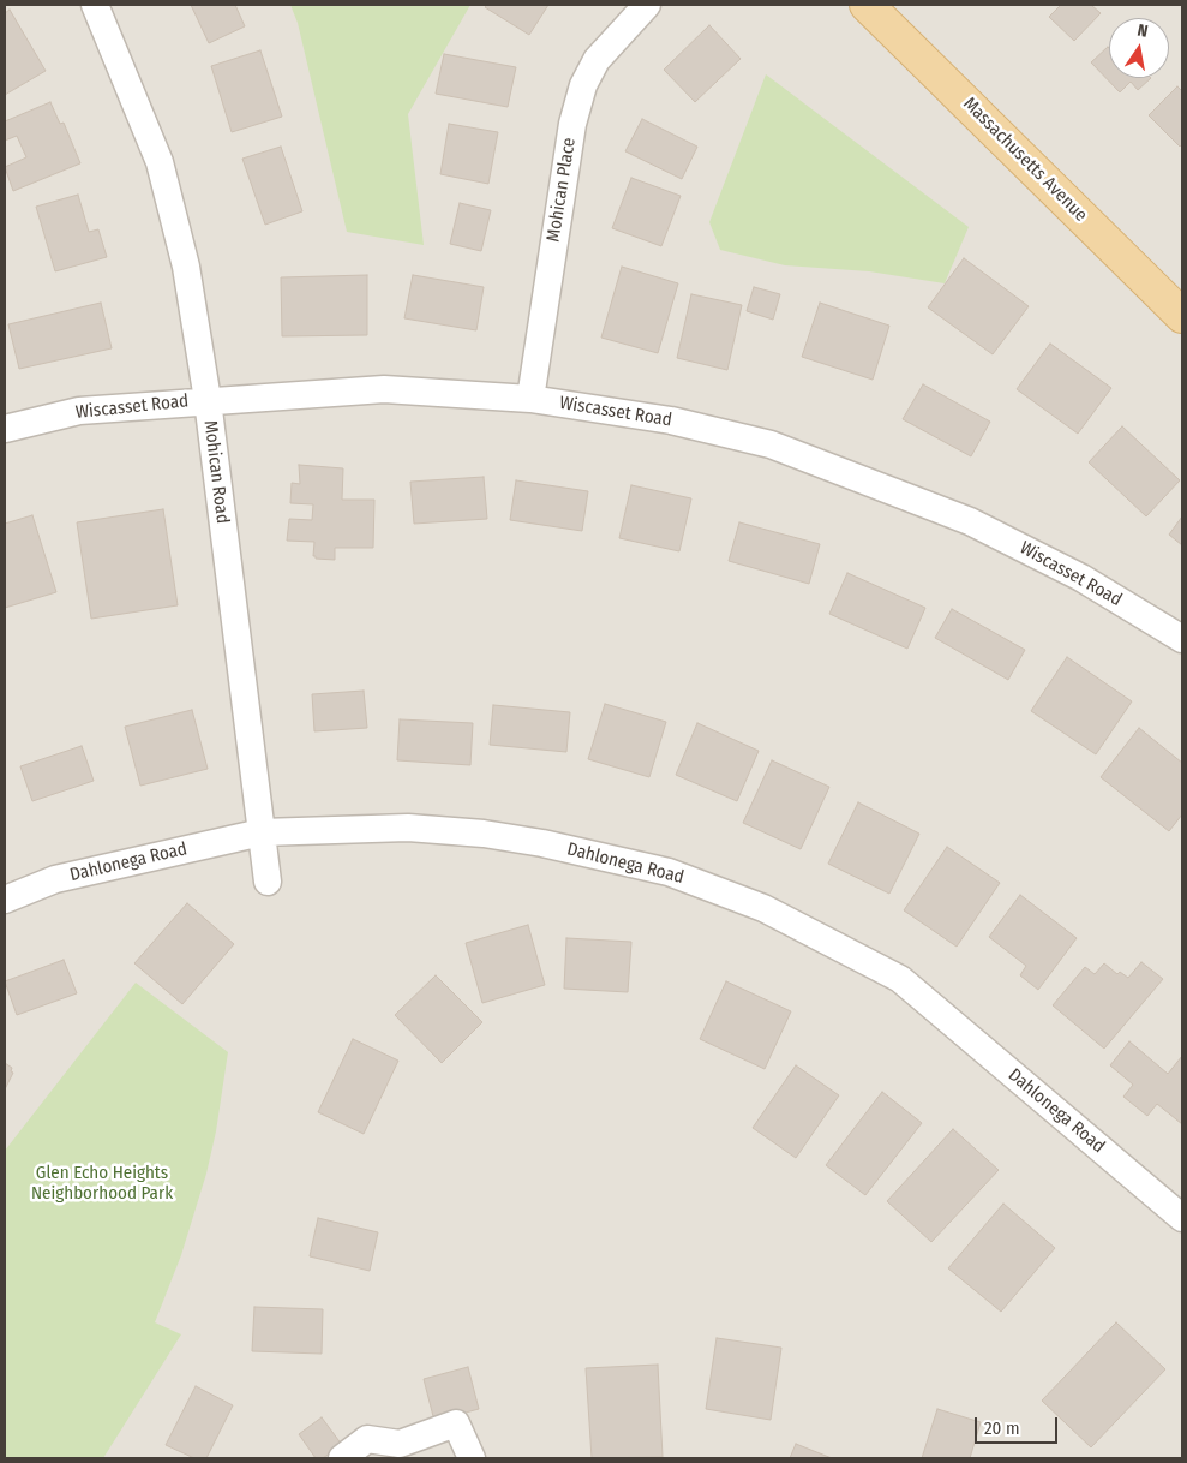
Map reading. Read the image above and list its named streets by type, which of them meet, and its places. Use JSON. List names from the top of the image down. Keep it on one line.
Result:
{"streets":{"main road":["Massachusetts Avenue"],"street":["Mohican Place","Wiscasset Road","Mohican Road","Dahlonega Road"]},"crossings":[["Mohican Place","Wiscasset Road"],["Wiscasset Road","Mohican Road"],["Mohican Road","Dahlonega Road"]],"parks":["Glen Echo Heights Neighborhood Park"],"scale_bar":"20 m","north":"top"}
